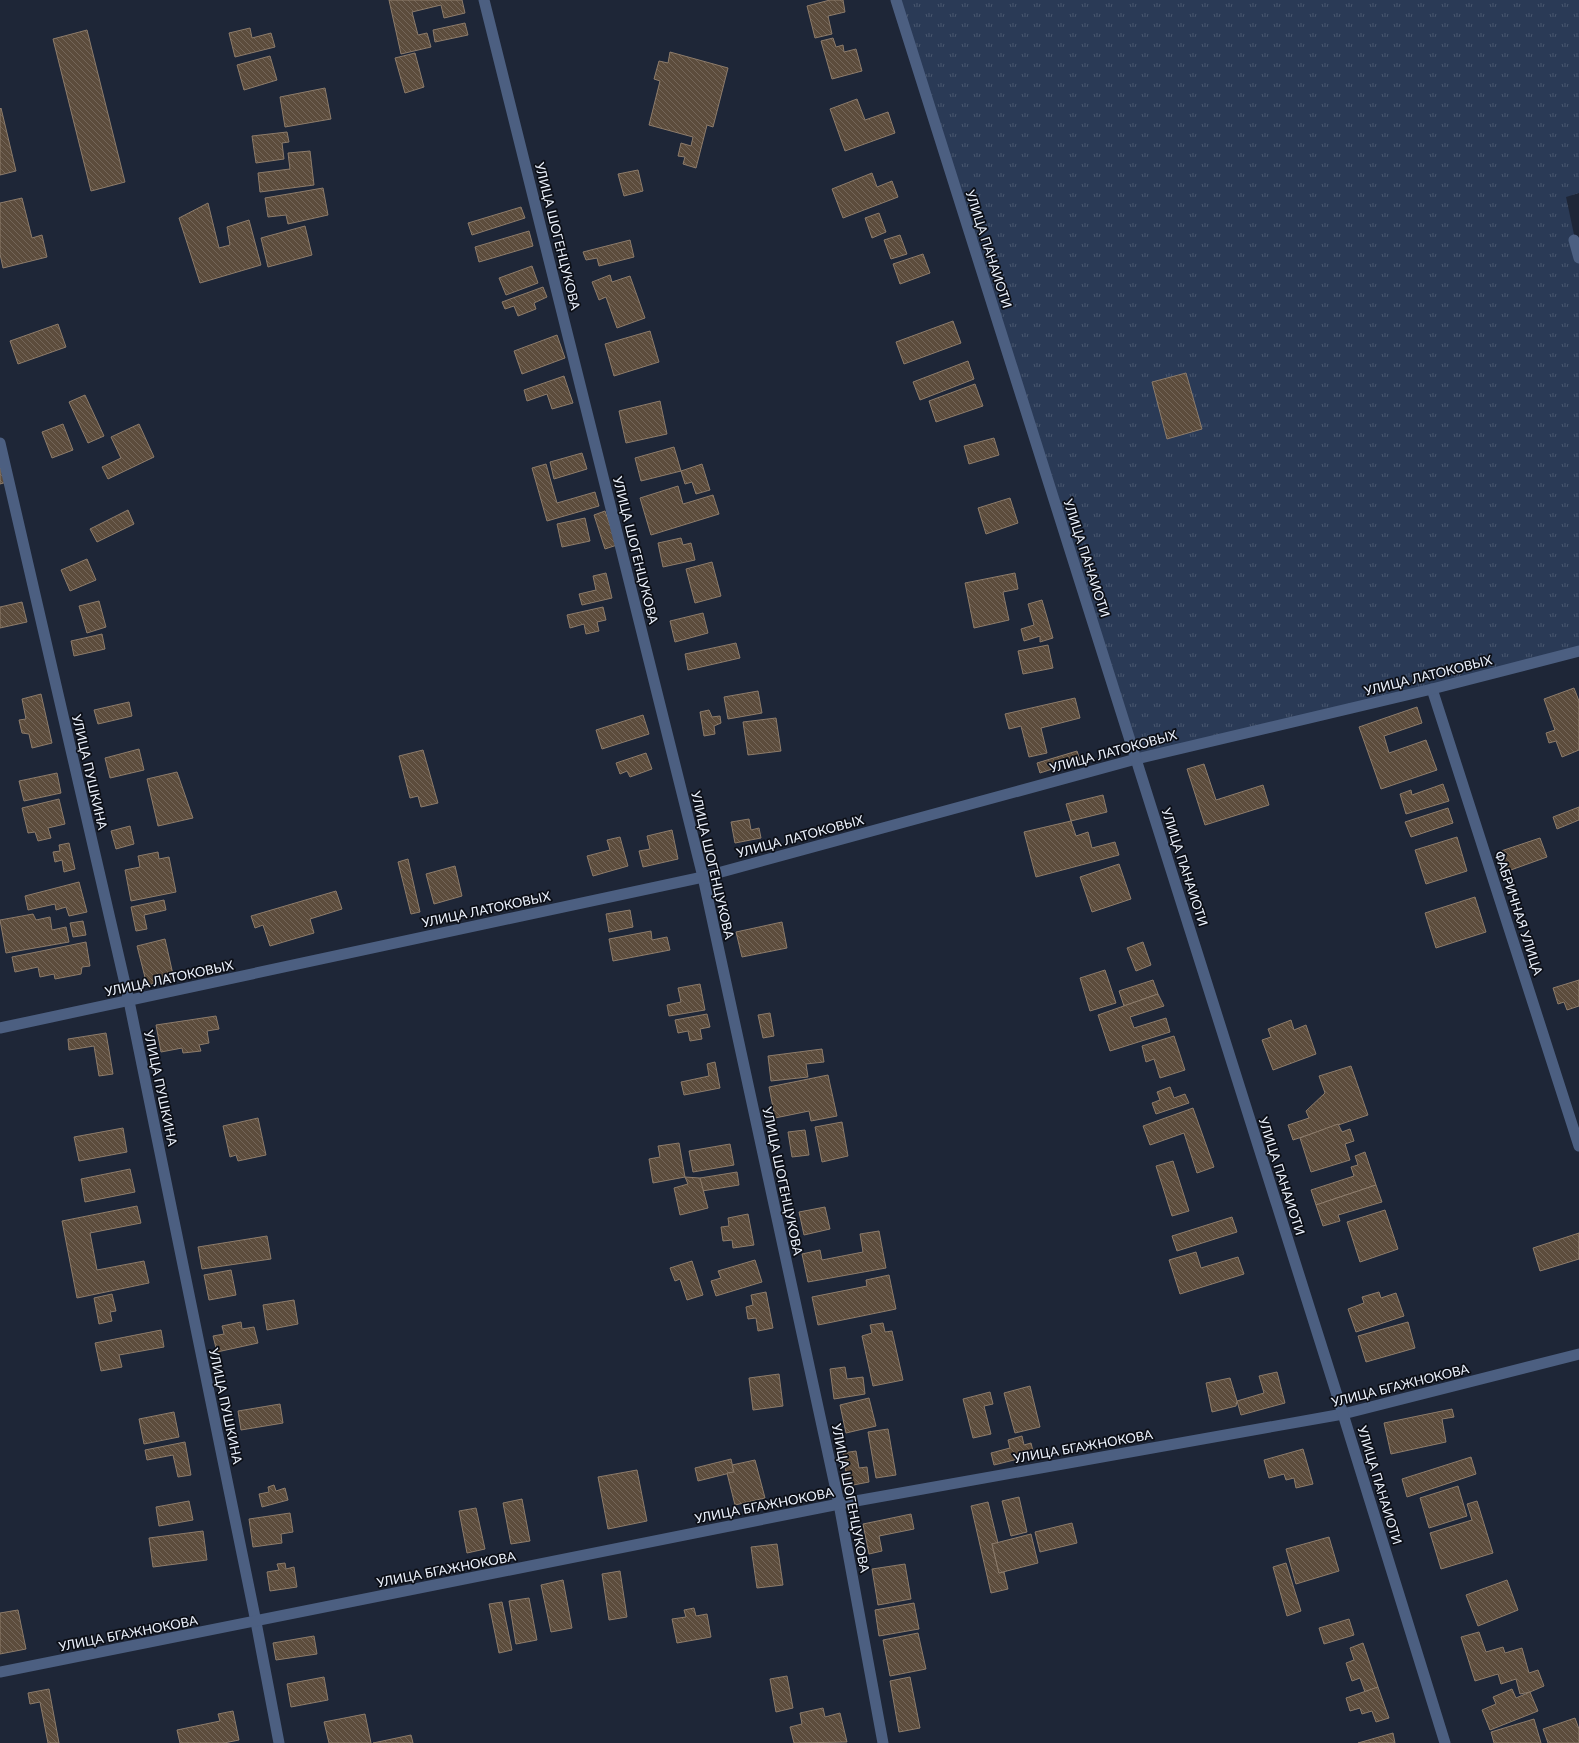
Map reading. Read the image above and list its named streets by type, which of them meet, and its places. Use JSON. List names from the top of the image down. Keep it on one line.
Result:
{"streets":{"street":["УЛИЦА ШОГЕНЦУКОВА","УЛИЦА ПАНАИОТИ","УЛИЦА ЛАТОКОВЫХ","УЛИЦА ПУШКИНА","ФАБРИЧНАЯ УЛИЦА","УЛИЦА БГАЖНОКОВА"]},"crossings":[["УЛИЦА ШОГЕНЦУКОВА","УЛИЦА ЛАТОКОВЫХ"],["УЛИЦА ШОГЕНЦУКОВА","УЛИЦА БГАЖНОКОВА"],["УЛИЦА ПАНАИОТИ","УЛИЦА ЛАТОКОВЫХ"],["УЛИЦА ПАНАИОТИ","УЛИЦА БГАЖНОКОВА"],["УЛИЦА ЛАТОКОВЫХ","УЛИЦА ПУШКИНА"],["УЛИЦА ЛАТОКОВЫХ","ФАБРИЧНАЯ УЛИЦА"],["УЛИЦА ПУШКИНА","УЛИЦА БГАЖНОКОВА"]]}
